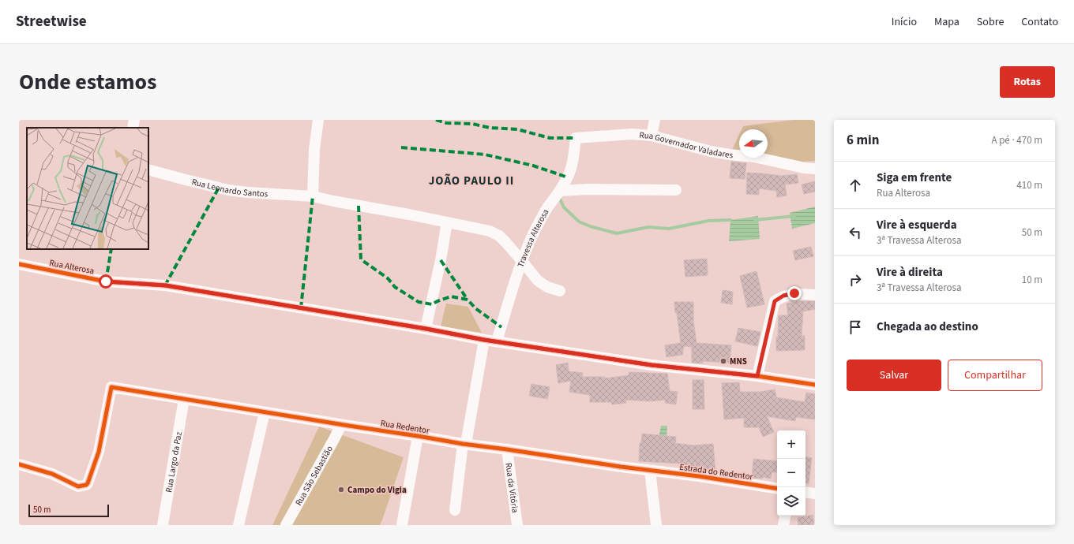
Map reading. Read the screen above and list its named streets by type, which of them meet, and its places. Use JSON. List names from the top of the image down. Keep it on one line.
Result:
{"streets":{"street":["Rua Governador Valadares","Rua Leonardo Santos","Travessa Alterosa","Rua Alterosa","Rua Redentor","Rua Largo da Paz","Estrada do Redentor","Rua São Sebastião","Rua da Vitória"]},"crossings":[["Rua Governador Valadares","Travessa Alterosa"],["Rua Leonardo Santos","Travessa Alterosa"],["Travessa Alterosa","Rua Alterosa"],["Rua Redentor","Rua Largo da Paz"],["Rua Redentor","Estrada do Redentor"],["Rua Redentor","Rua São Sebastião"],["Rua Redentor","Rua da Vitória"]],"districts":["JOÃO PAULO II"],"places":["MNS","Campo do Vigia"],"scale_bar":"50 m","north":"left","page":{"header":"Streetwise","nav":["Início","Mapa","Sobre","Contato"],"title":"Onde estamos","buttons":["Rotas",["Salvar","Compartilhar"]],"heading":["6 min","A pé · 470 m"],"list":[["Siga em frente","Rua Alterosa","410 m"],["Vire à esquerda","3ª Travessa Alterosa","50 m"],["Vire à direita","3ª Travessa Alterosa","10 m"],"Chegada ao destino"],"map_buttons":["+","−"],"scale":"50 m"}}
